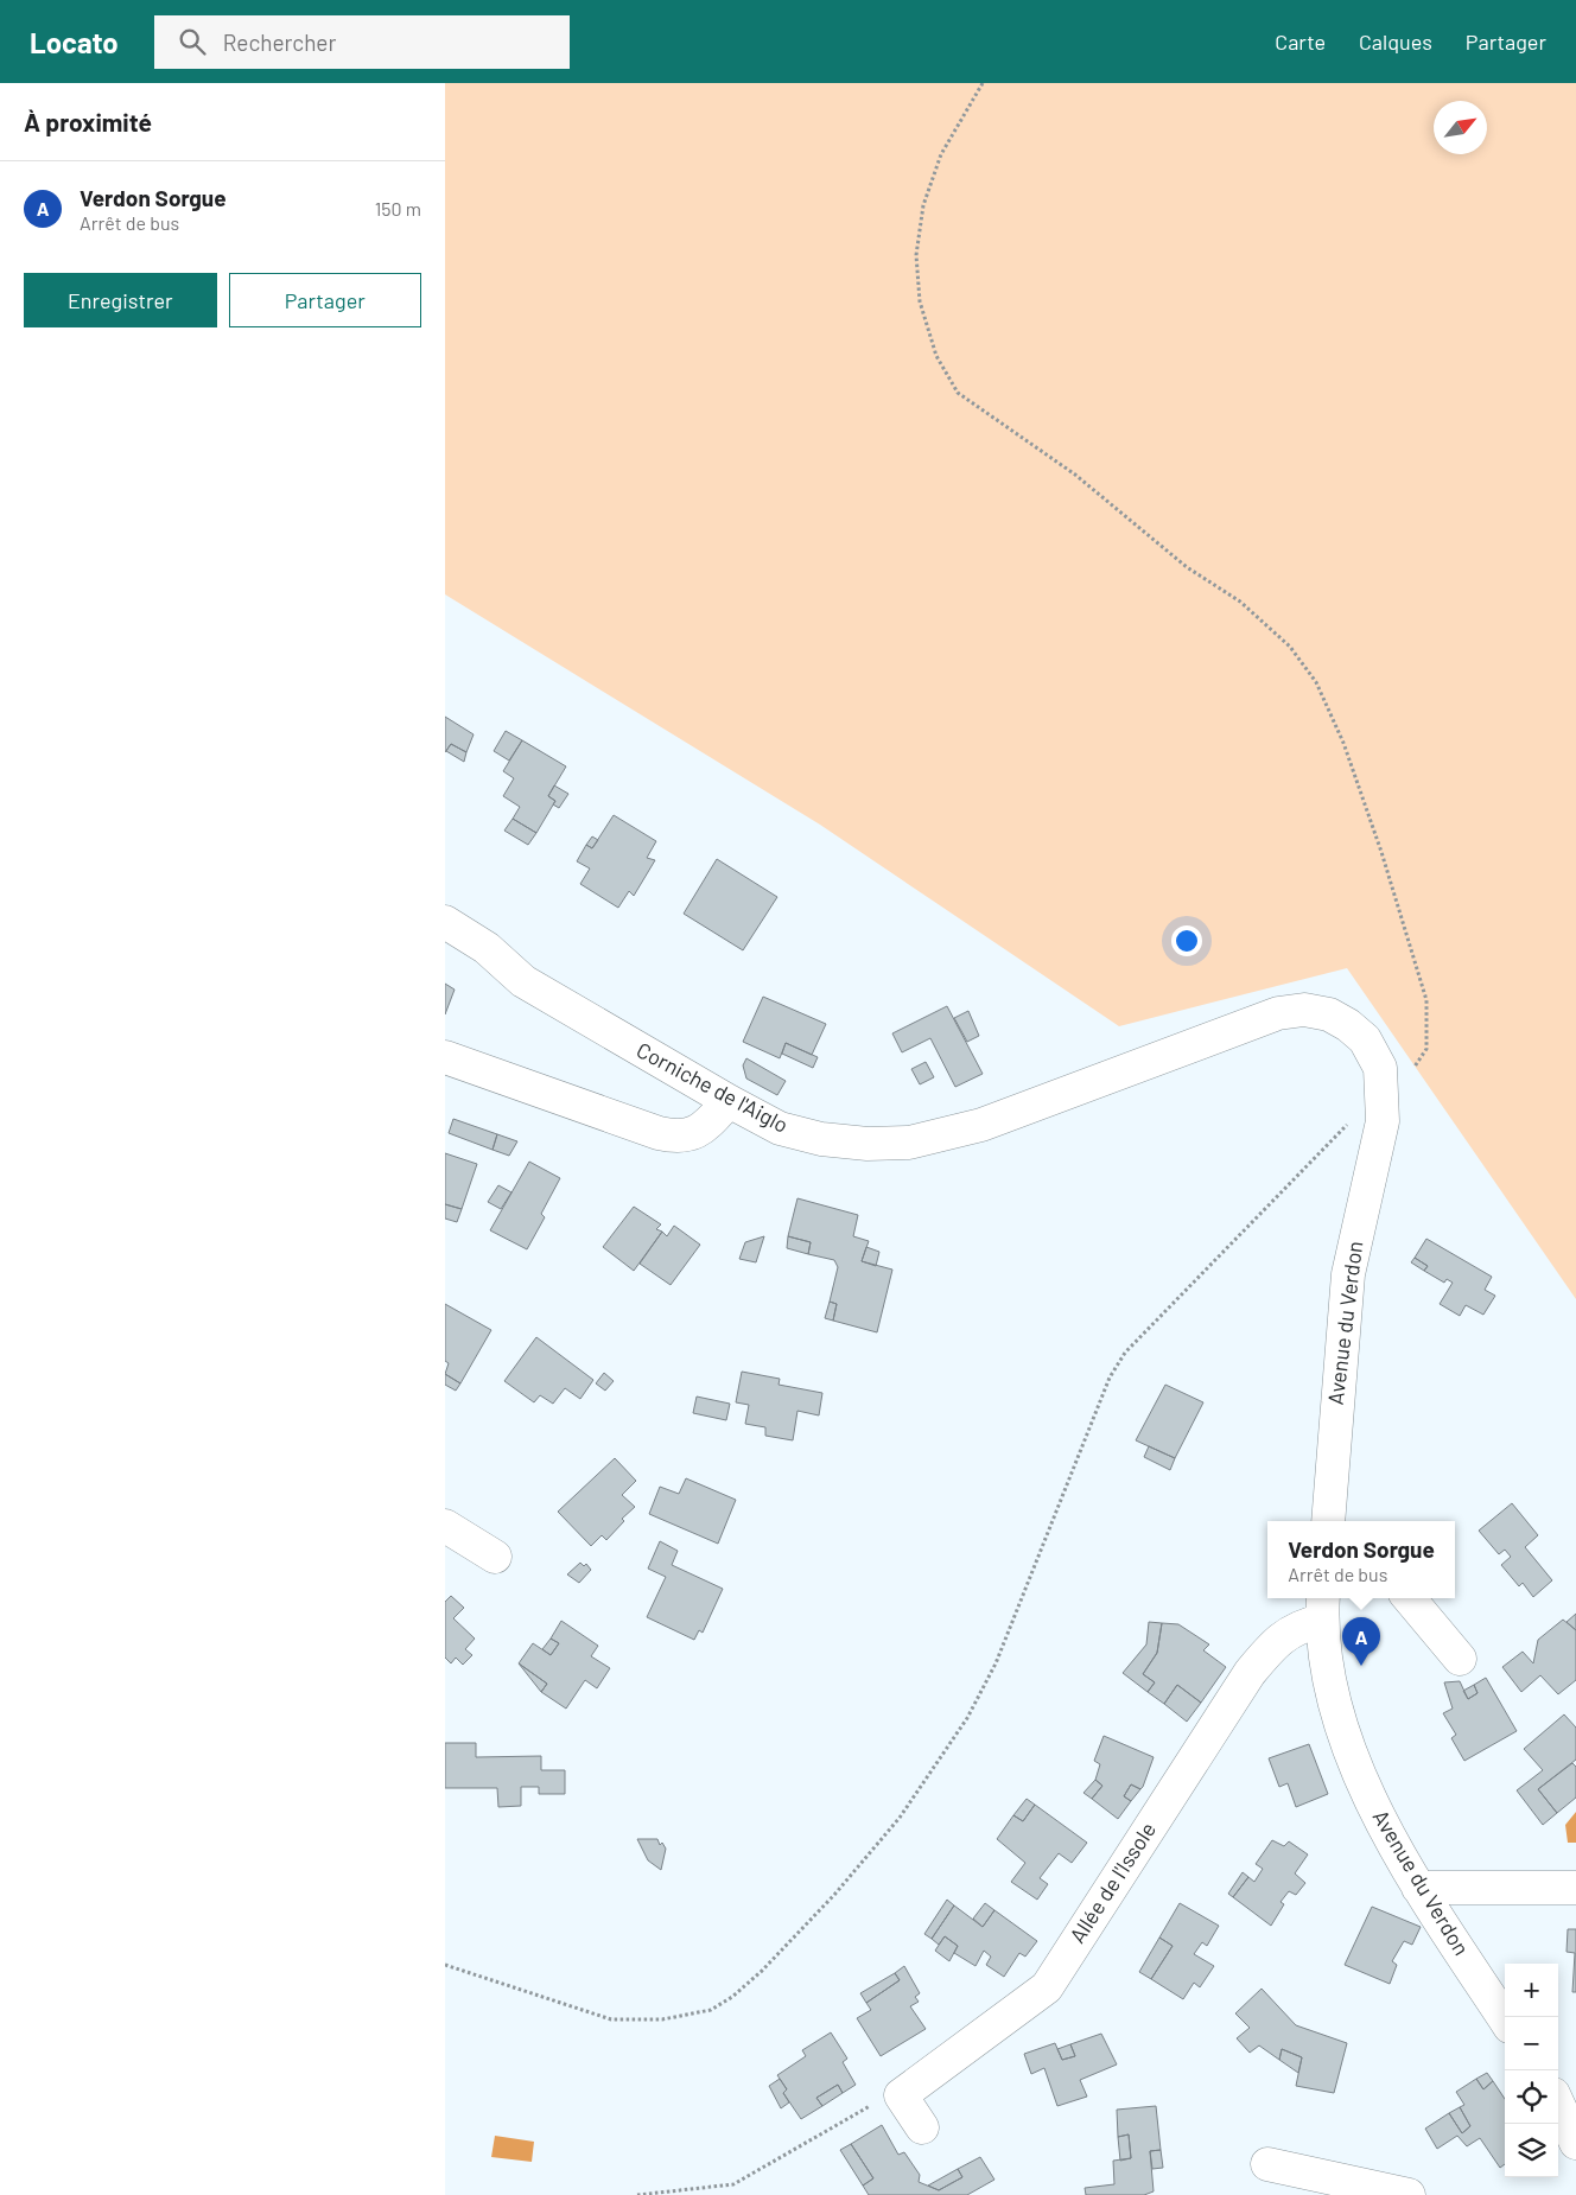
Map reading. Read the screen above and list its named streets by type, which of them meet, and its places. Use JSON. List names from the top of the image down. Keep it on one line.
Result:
{"streets":{"street":["Corniche de l'Aiglo","Avenue du Verdon","Allée de l'Issole"]},"crossings":[["Corniche de l'Aiglo","Avenue du Verdon"],["Avenue du Verdon","Allée de l'Issole"]],"north":"top right","page":{"header":"Locato","search":"Rechercher","nav":["Carte","Calques","Partager"],"heading":"À proximité","list":[{"mark":"A","name":"Verdon Sorgue","note":"Arrêt de bus","value":"150 m"}],"buttons":["Enregistrer","Partager"],"popup":["Verdon Sorgue","Arrêt de bus"],"pins":"A","map_buttons":["+","−"]}}
